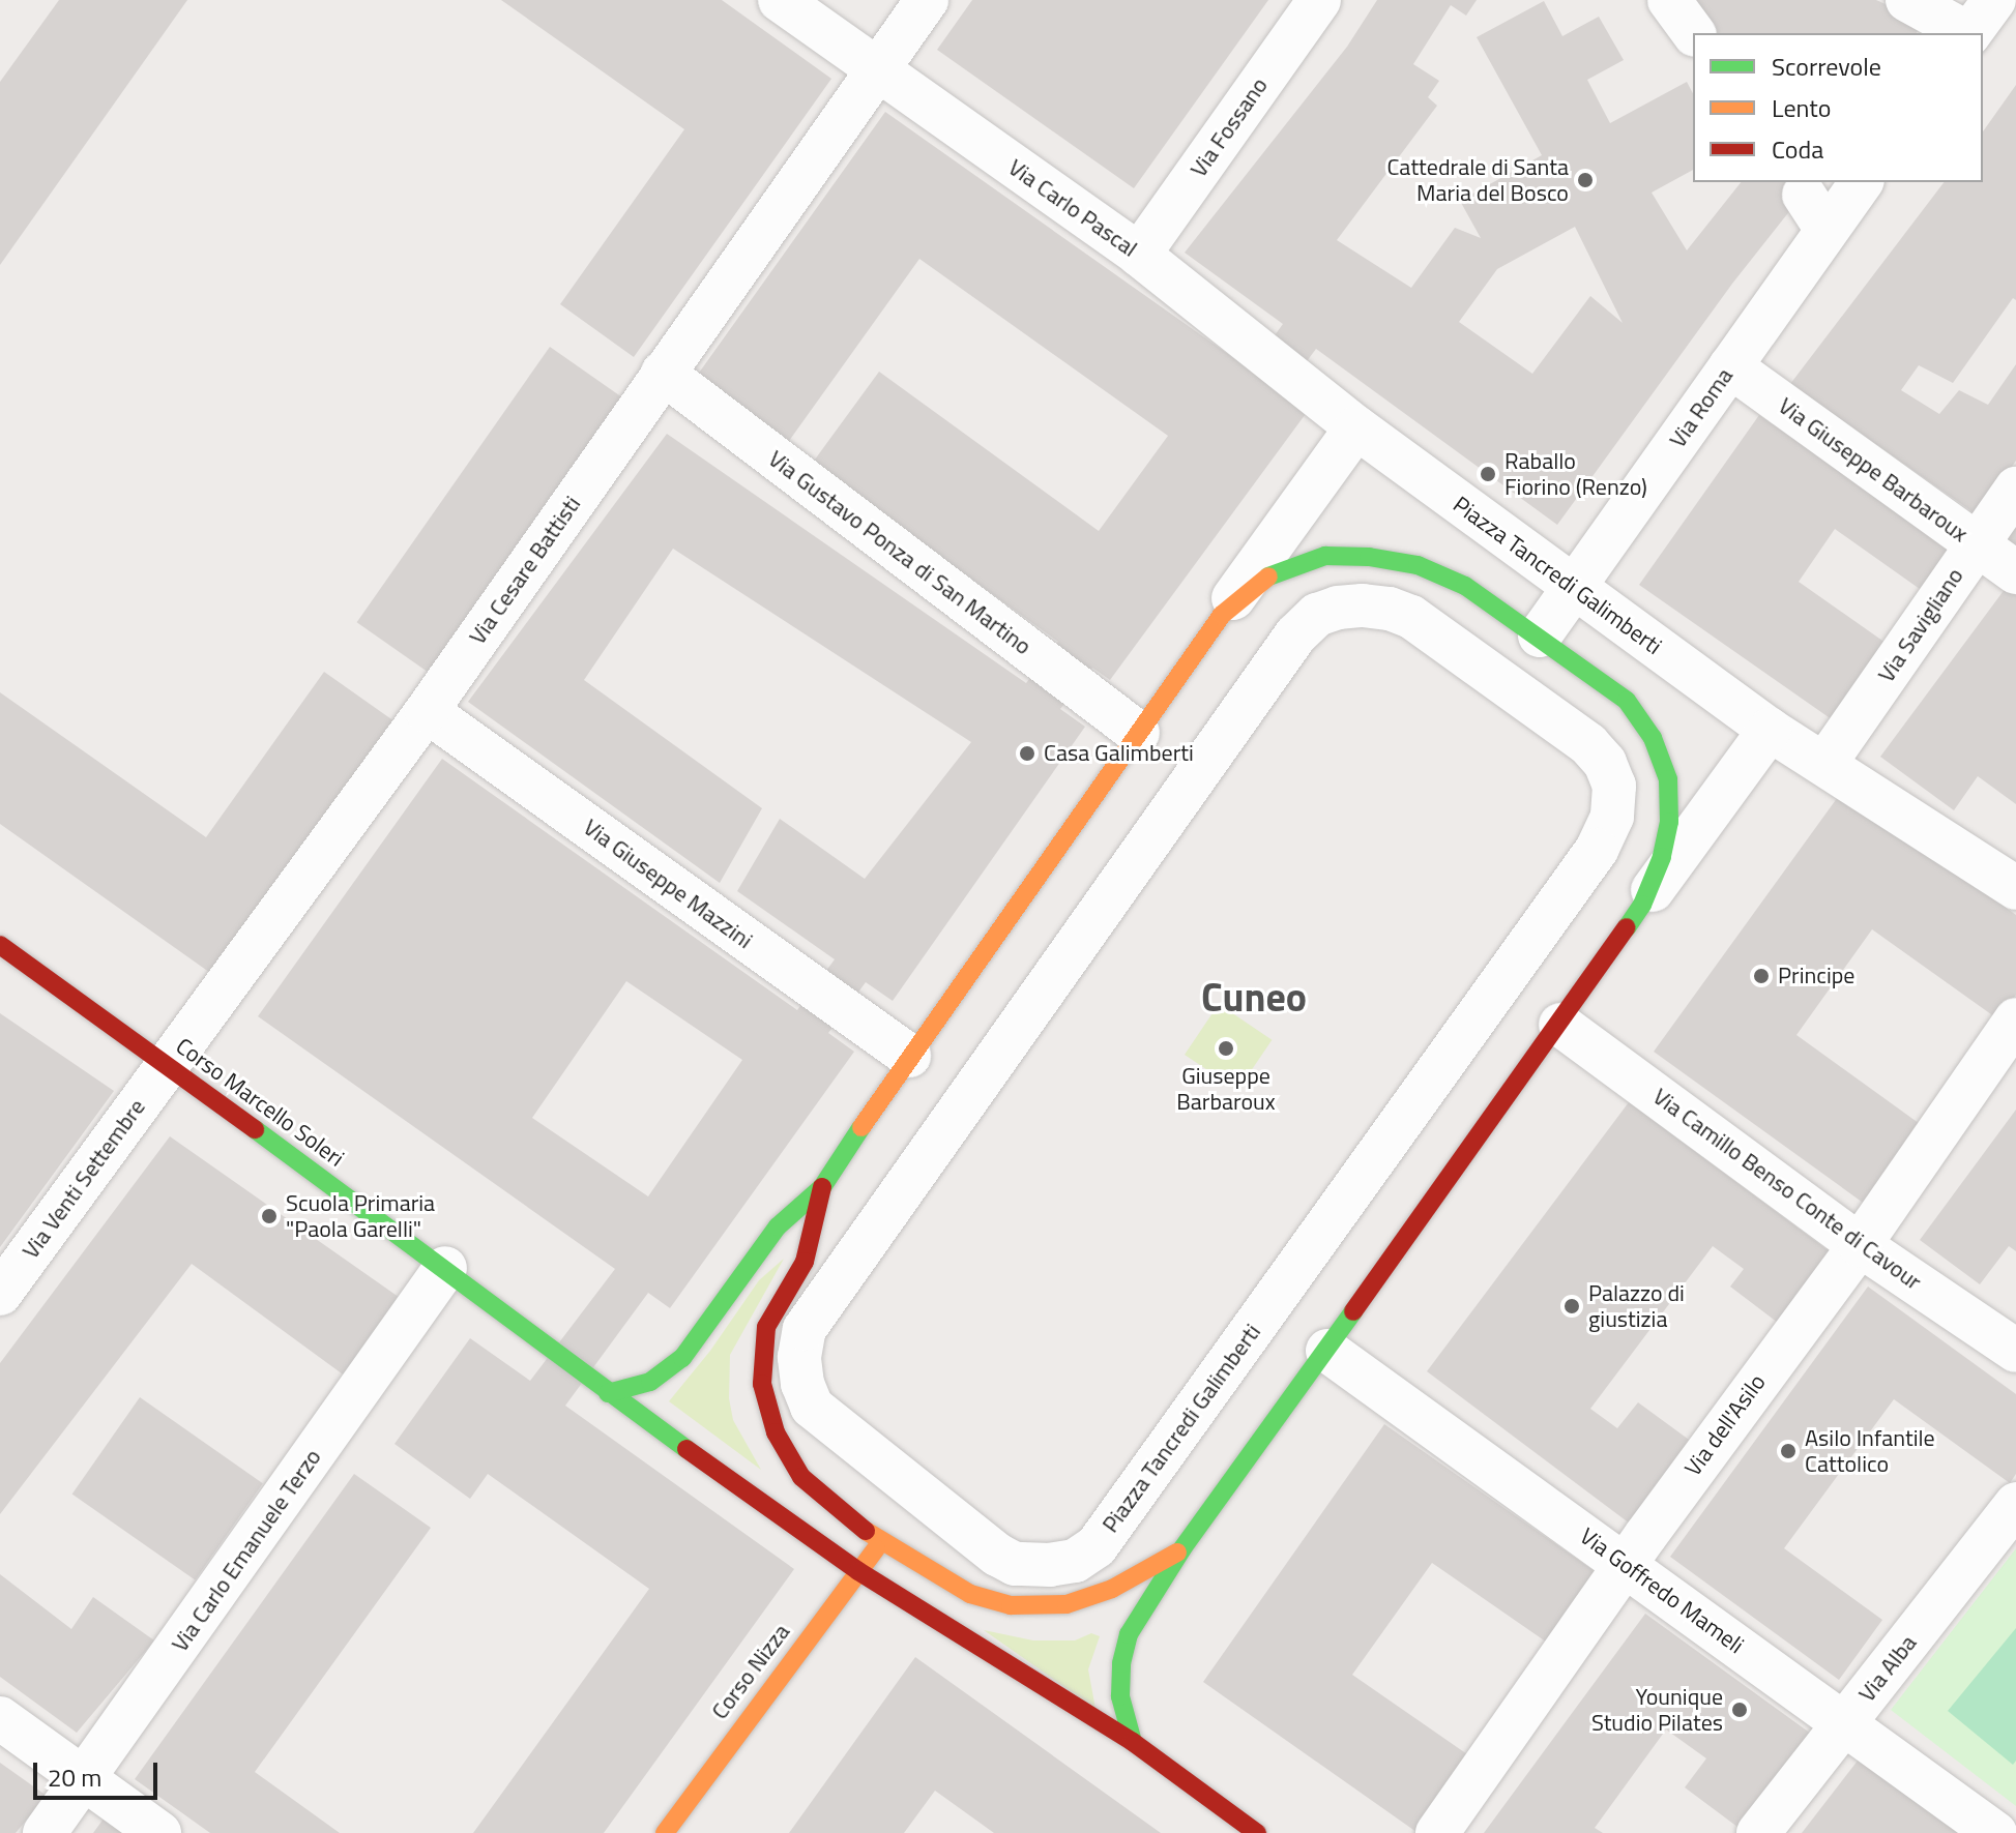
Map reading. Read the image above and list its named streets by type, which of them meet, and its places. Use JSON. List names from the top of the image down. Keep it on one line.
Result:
{"streets":{"street":["Via Fossano","Via Carlo Pascal","Via Roma","Via Giuseppe Barbaroux","Via Gustavo Ponza di San Martino","Via Cesare Battisti","Piazza Tancredi Galimberti","Via Savigliano","Via Giuseppe Mazzini","Corso Marcello Soleri","Via Venti Settembre","Via Camillo Benso Conte di Cavour","Via dell'Asilo","Via Carlo Emanuele Terzo","Via Goffredo Mameli","Via Alba","Corso Nizza"]},"crossings":[["Via Fossano","Via Carlo Pascal"],["Via Carlo Pascal","Via Cesare Battisti"],["Via Carlo Pascal","Piazza Tancredi Galimberti"],["Via Roma","Via Giuseppe Barbaroux"],["Via Roma","Piazza Tancredi Galimberti"],["Via Giuseppe Barbaroux","Via Savigliano"],["Via Gustavo Ponza di San Martino","Via Cesare Battisti"],["Via Cesare Battisti","Via Giuseppe Mazzini"],["Via Cesare Battisti","Corso Marcello Soleri"],["Via Cesare Battisti","Via Venti Settembre"],["Piazza Tancredi Galimberti","Via Savigliano"],["Corso Marcello Soleri","Via Venti Settembre"],["Corso Marcello Soleri","Via Carlo Emanuele Terzo"],["Via Camillo Benso Conte di Cavour","Via dell'Asilo"],["Via dell'Asilo","Via Goffredo Mameli"],["Via Goffredo Mameli","Via Alba"]],"districts":["Cuneo"],"places":["Cattedrale di Santa Maria del Bosco","Raballo Fiorino (Renzo)","Casa Galimberti","Principe","Giuseppe Barbaroux","Scuola Primaria \"Paola Garelli\"","Palazzo di giustizia","Asilo Infantile Cattolico","Younique Studio Pilates"],"legend":["Scorrevole","Lento","Coda"],"scale_bar":"20 m"}
